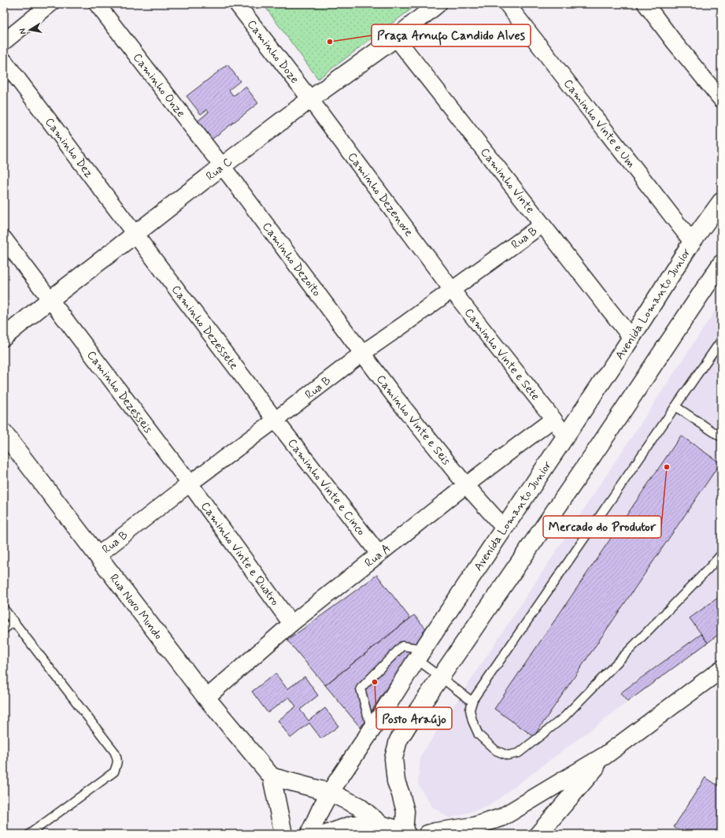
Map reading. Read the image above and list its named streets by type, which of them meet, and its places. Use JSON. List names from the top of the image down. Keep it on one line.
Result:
{"streets":{"main road":["Rua C","Avenida Lomanto Junior","Rua Novo Mundo"],"street":["Caminho Doze","Caminho Onze","Caminho Vinte e Um","Caminho Dez","Caminho Vinte","Caminho Dezenove","Rua B","Caminho Dezoito","Caminho Dezessete","Caminho Vinte e Sete","Caminho Dezesseis","Caminho Vinte e Seis","Caminho Vinte e Cinco","Caminho Vinte e Quatro","Rua A"]},"crossings":[["Caminho Doze","Rua C"],["Caminho Doze","Caminho Dezenove"],["Caminho Onze","Rua C"],["Caminho Onze","Caminho Dezoito"],["Caminho Vinte e Um","Avenida Lomanto Junior"],["Caminho Dez","Rua C"],["Caminho Dez","Caminho Dezessete"],["Rua C","Caminho Vinte"],["Rua C","Caminho Dezenove"],["Rua C","Caminho Dezoito"],["Rua C","Caminho Dezessete"],["Rua C","Caminho Dezesseis"],["Caminho Vinte","Rua B"],["Caminho Vinte","Avenida Lomanto Junior"],["Caminho Dezenove","Rua B"],["Caminho Dezenove","Caminho Vinte e Sete"],["Rua B","Caminho Dezoito"],["Rua B","Caminho Dezessete"],["Rua B","Caminho Vinte e Sete"],["Rua B","Caminho Dezesseis"],["Rua B","Caminho Vinte e Seis"],["Rua B","Caminho Vinte e Cinco"],["Rua B","Caminho Vinte e Quatro"],["Rua B","Rua Novo Mundo"],["Caminho Dezoito","Caminho Vinte e Seis"],["Avenida Lomanto Junior","Caminho Vinte e Sete"],["Avenida Lomanto Junior","Caminho Vinte e Seis"],["Caminho Dezessete","Caminho Vinte e Cinco"],["Caminho Vinte e Sete","Rua A"],["Caminho Dezesseis","Caminho Vinte e Quatro"],["Caminho Vinte e Seis","Rua A"],["Caminho Vinte e Cinco","Rua A"],["Caminho Vinte e Quatro","Rua A"],["Rua A","Rua Novo Mundo"]],"places":["Praça Arnufo Candido Alves","Mercado do Produtor","Posto Araújo"],"north":"left"}
